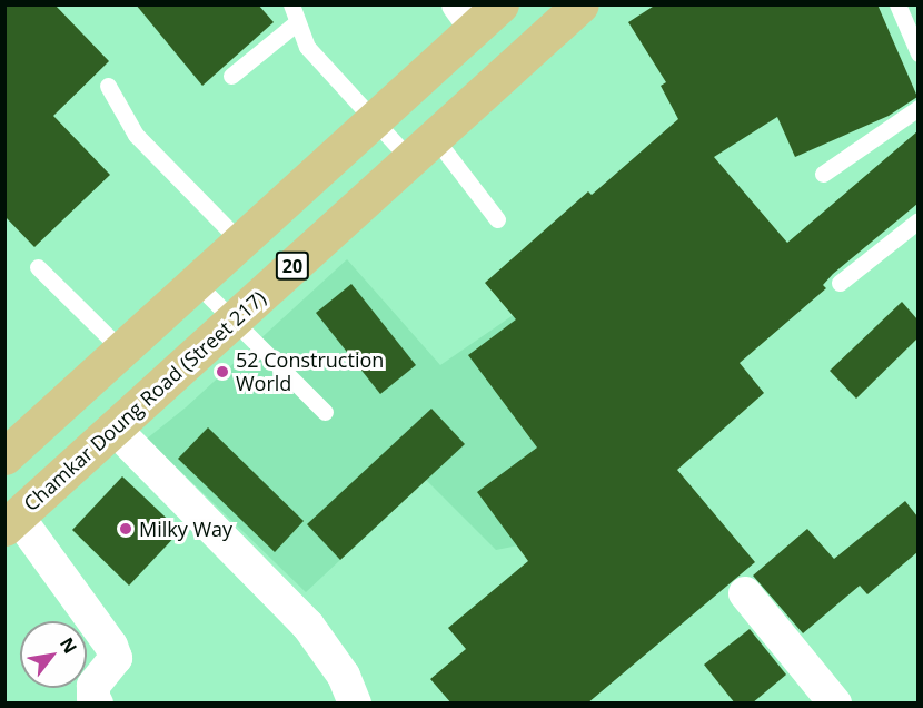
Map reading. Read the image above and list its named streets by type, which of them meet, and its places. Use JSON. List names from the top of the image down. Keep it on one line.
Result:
{"streets":{"main road":["20","Chamkar Doung Road (Street 217)"]},"places":["52 Construction World","Milky Way"],"north":"top right"}
